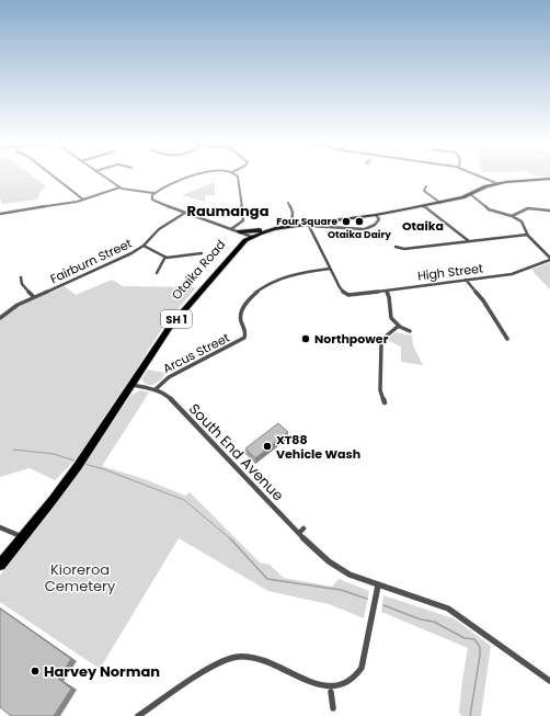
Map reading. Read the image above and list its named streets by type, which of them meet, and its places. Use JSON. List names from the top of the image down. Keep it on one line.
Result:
{"streets":{"highway":["Otaika Road","SH 1"],"street":["Fairburn Street","High Street","Arcus Street","South End Avenue"]},"crossings":[["Otaika Road","Arcus Street"],["High Street","Arcus Street"],["Arcus Street","South End Avenue"]],"districts":["Raumanga","Otaika"],"parks":["Kioreroa Cemetery"],"places":["Four Square","Otaika Dairy","Northpower","XT88 Vehicle Wash","Harvey Norman"]}
